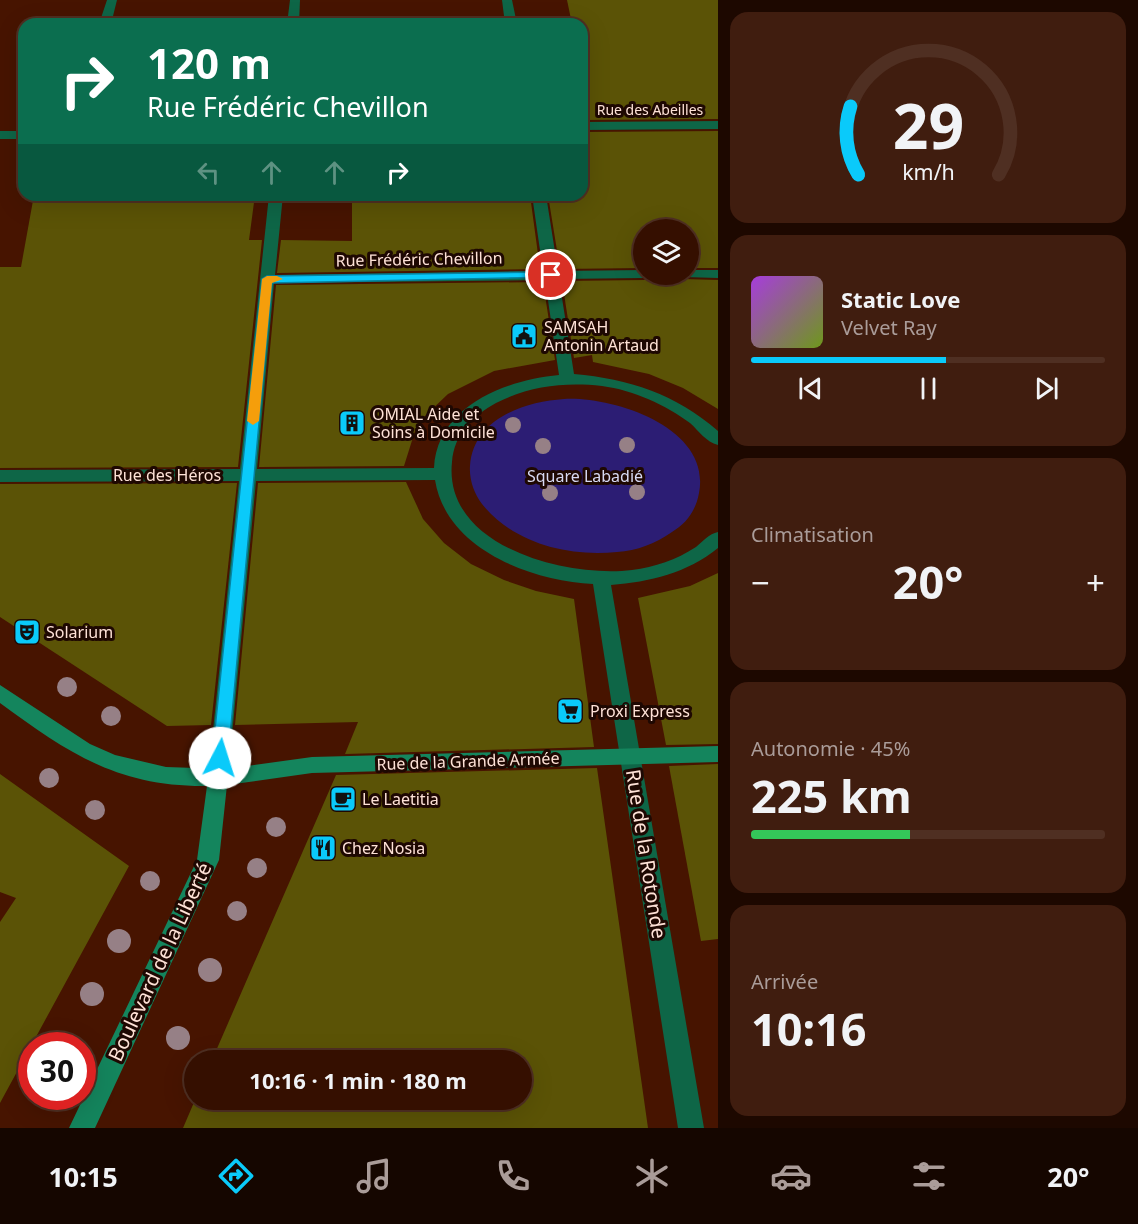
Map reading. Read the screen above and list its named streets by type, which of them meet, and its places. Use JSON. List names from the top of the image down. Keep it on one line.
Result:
{"streets":{"main road":["Rue de la Grande Armée","Boulevard de la Liberté"],"street":["Rue des Abeilles","Rue Frédéric Chevillon","Rue des Héros","Rue de la Rotonde"]},"crossings":[["Rue de la Grande Armée","Rue de la Rotonde"],["Rue de la Grande Armée","Boulevard de la Liberté"]],"parks":["Square Labadié"],"places":{"public building":["SAMSAH Antonin Artaud"],"building":["OMIAL Aide et Soins à Domicile"],"theatre":["Solarium"],"supermarket":["Proxi Express"],"cafe":["Le Laetitia"],"restaurant":["Chez Nosia"]},"page":{"turn":["120 m","Rue Frédéric Chevillon"],"song":["Static Love","Velvet Ray"],"tile":["Climatisation",["Autonomie · 45%","225 km"],["Arrivée","10:16"]],"heat":["−","20°","+"],"limit":"30","trip":"10:16 · 1 min · 180 m","tabs":["10:15","20°"],"gauge":["29","km/h"]}}
